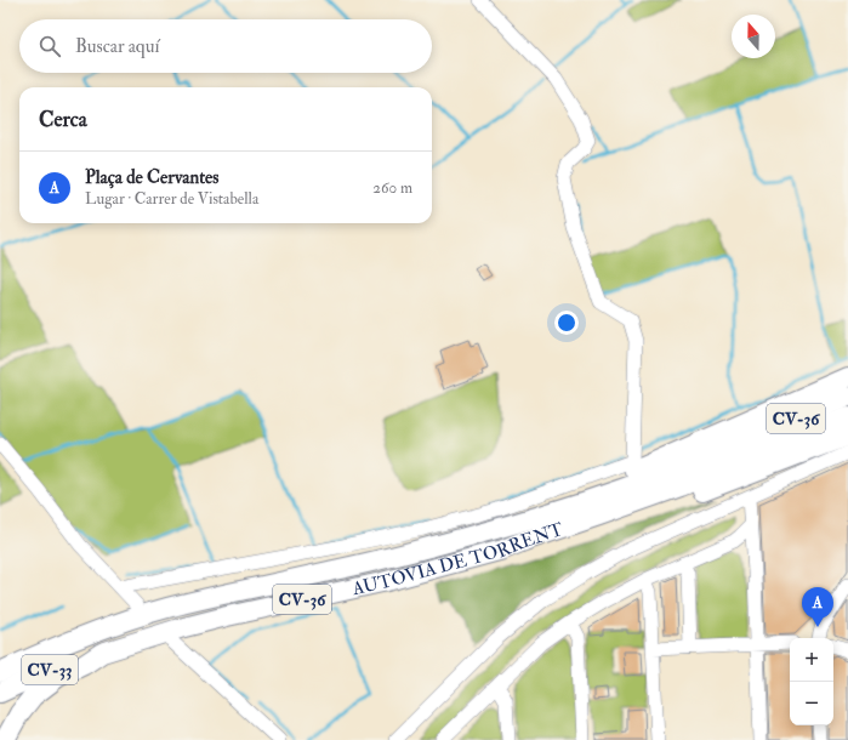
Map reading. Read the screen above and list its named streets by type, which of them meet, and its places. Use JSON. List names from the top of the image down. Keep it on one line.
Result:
{"streets":{"highway":["CV-36","AUTOVIA DE TORRENT","CV-33"]},"crossings":[["AUTOVIA DE TORRENT","CV-33"]],"north":"top","page":{"search":"Buscar aquí","heading":"Cerca","list":[{"mark":"A","name":"Plaça de Cervantes","note":"Lugar · Carrer de Vistabella","value":"260 m"}],"pins":"A","map_buttons":["+","−"]}}
